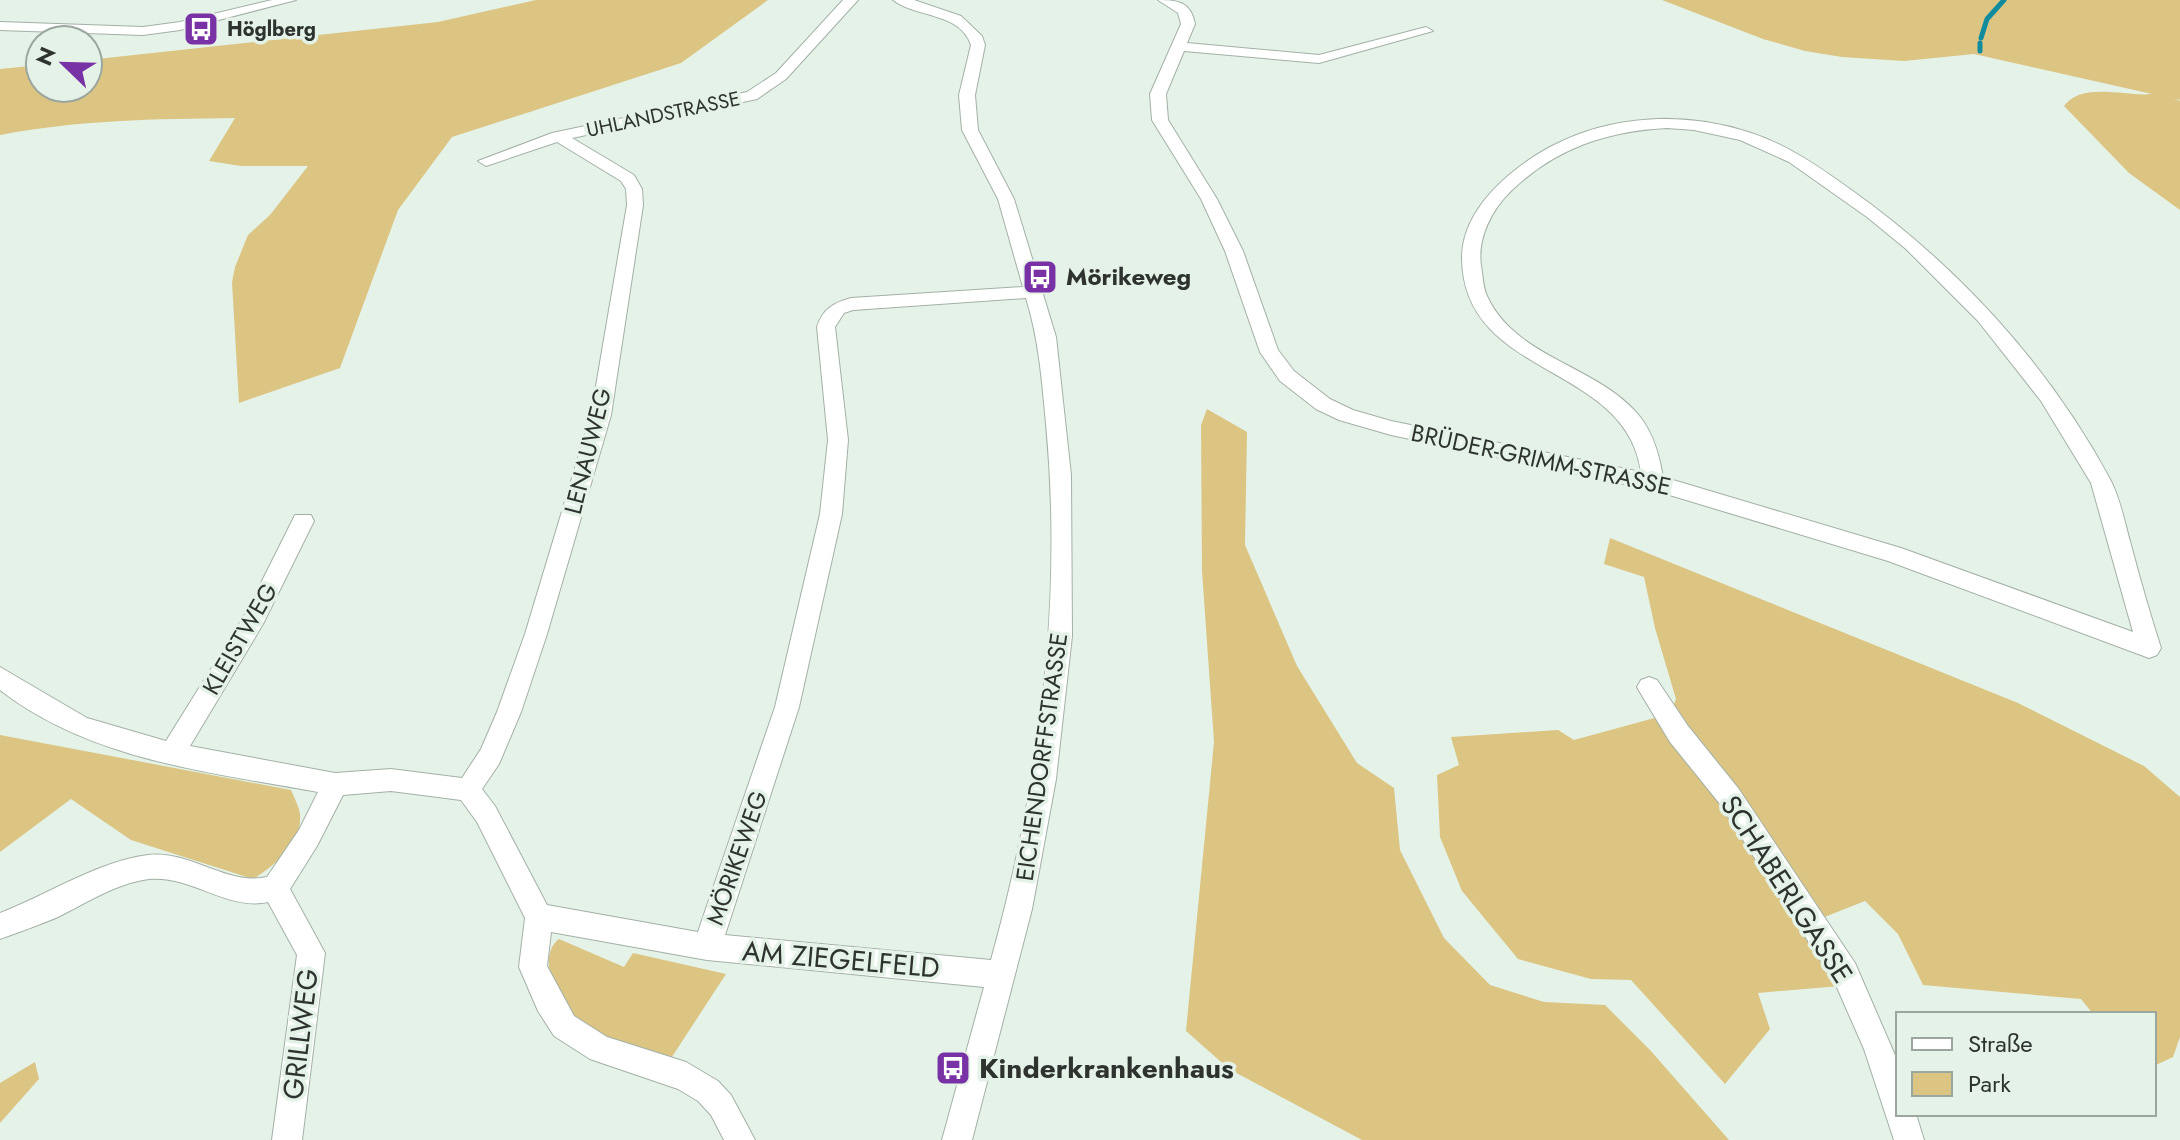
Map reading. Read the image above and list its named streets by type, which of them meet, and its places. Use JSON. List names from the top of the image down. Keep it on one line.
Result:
{"streets":{"street":["UHLANDSTRASSE","LENAUWEG","BRÜDER-GRIMM-STRASSE","KLEISTWEG","EICHENDORFFSTRASSE","MÖRIKEWEG","SCHABERLGASSE","AM ZIEGELFELD","GRILLWEG"]},"crossings":[["UHLANDSTRASSE","LENAUWEG"],["EICHENDORFFSTRASSE","MÖRIKEWEG"],["EICHENDORFFSTRASSE","AM ZIEGELFELD"],["MÖRIKEWEG","AM ZIEGELFELD"]],"places":{"bus stop":["Höglberg","Mörikeweg","Kinderkrankenhaus"]},"legend":["Straße","Park"],"north":"top left"}
